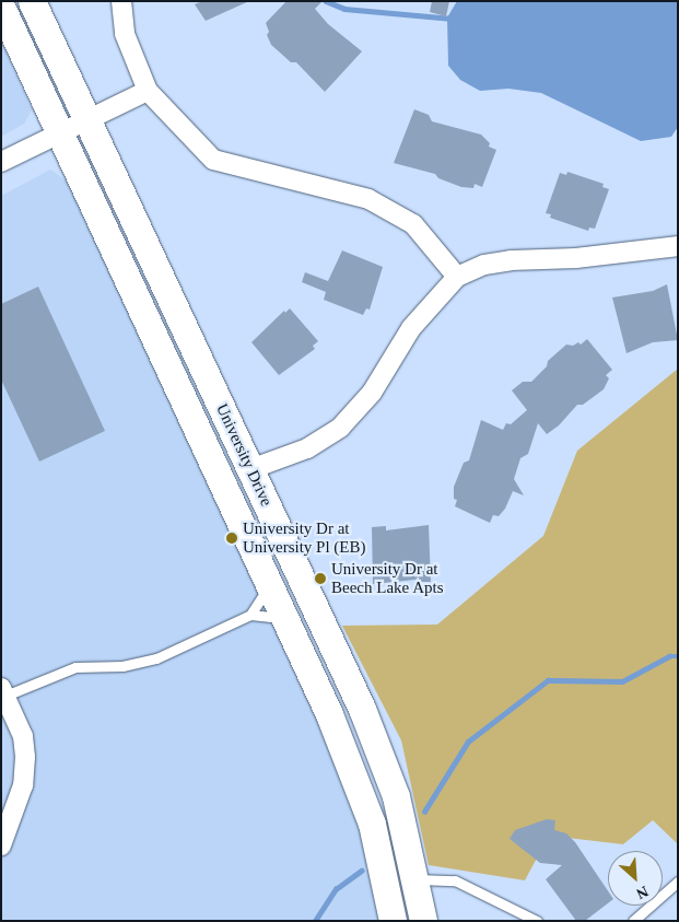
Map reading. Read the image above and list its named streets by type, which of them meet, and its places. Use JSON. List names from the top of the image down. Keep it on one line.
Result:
{"streets":{"main road":["University Drive"]},"places":["University Dr at University Pl (EB)","University Dr at Beech Lake Apts"],"north":"bottom right"}
